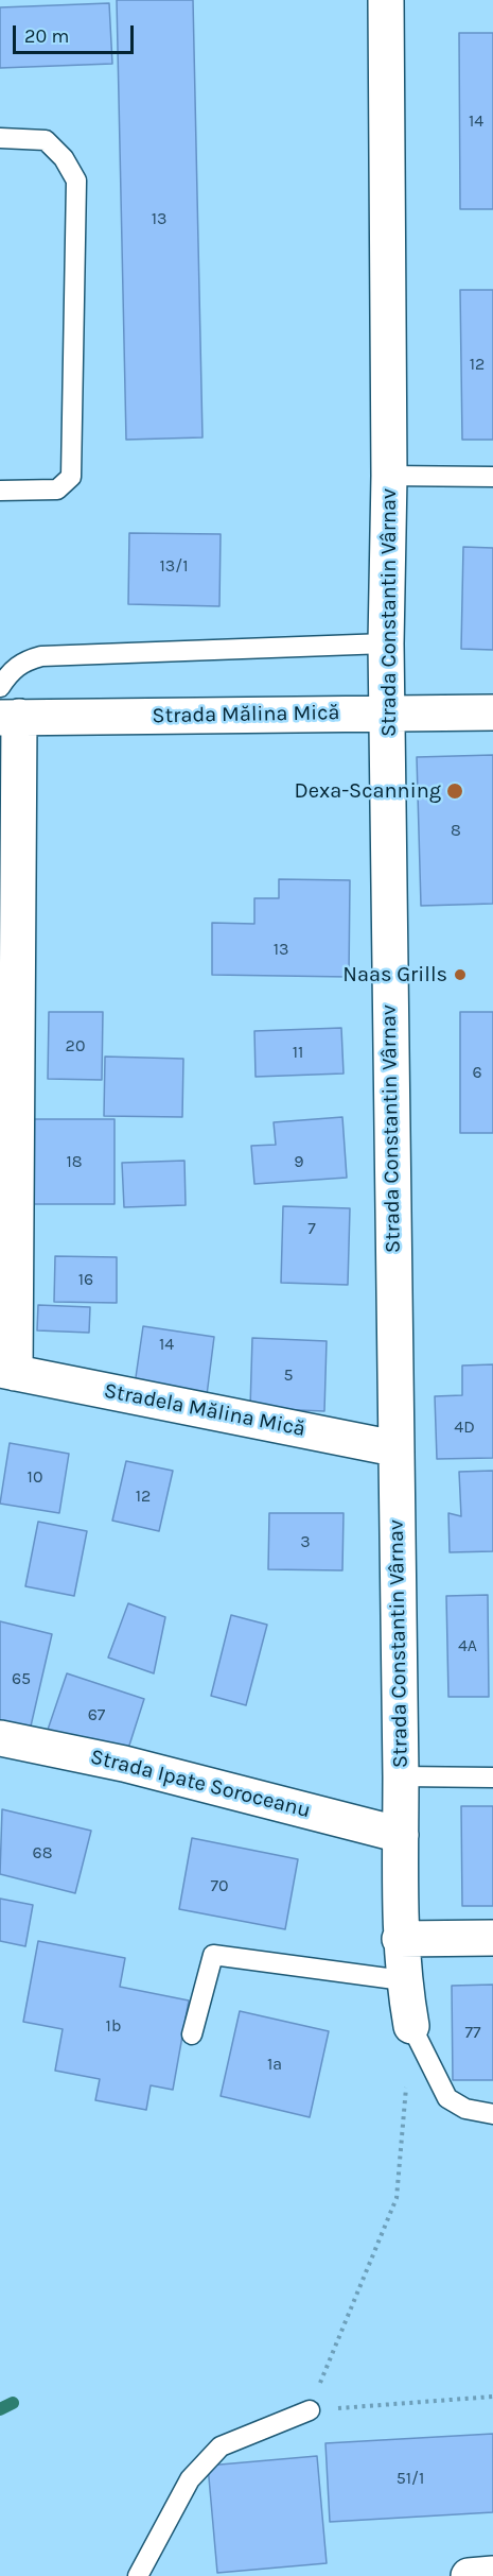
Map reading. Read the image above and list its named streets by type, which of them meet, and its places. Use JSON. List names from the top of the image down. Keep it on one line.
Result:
{"streets":{"street":["Strada Constantin Vârnav","Strada Mălina Mică","Stradela Mălina Mică","Strada Ipate Soroceanu"]},"crossings":[["Strada Constantin Vârnav","Strada Mălina Mică"],["Strada Constantin Vârnav","Stradela Mălina Mică"],["Strada Constantin Vârnav","Strada Ipate Soroceanu"],["Strada Mălina Mică","Stradela Mălina Mică"]],"places":["Dexa-Scanning","Naas Grills"],"house_numbers":["14","13","12","13/1","8","13","20","11","6","18","9","7","16","14","5","4D","10","12","3","4A","65","67","68","70","1b","77","1a","51/1"],"scale_bar":"20 m"}
